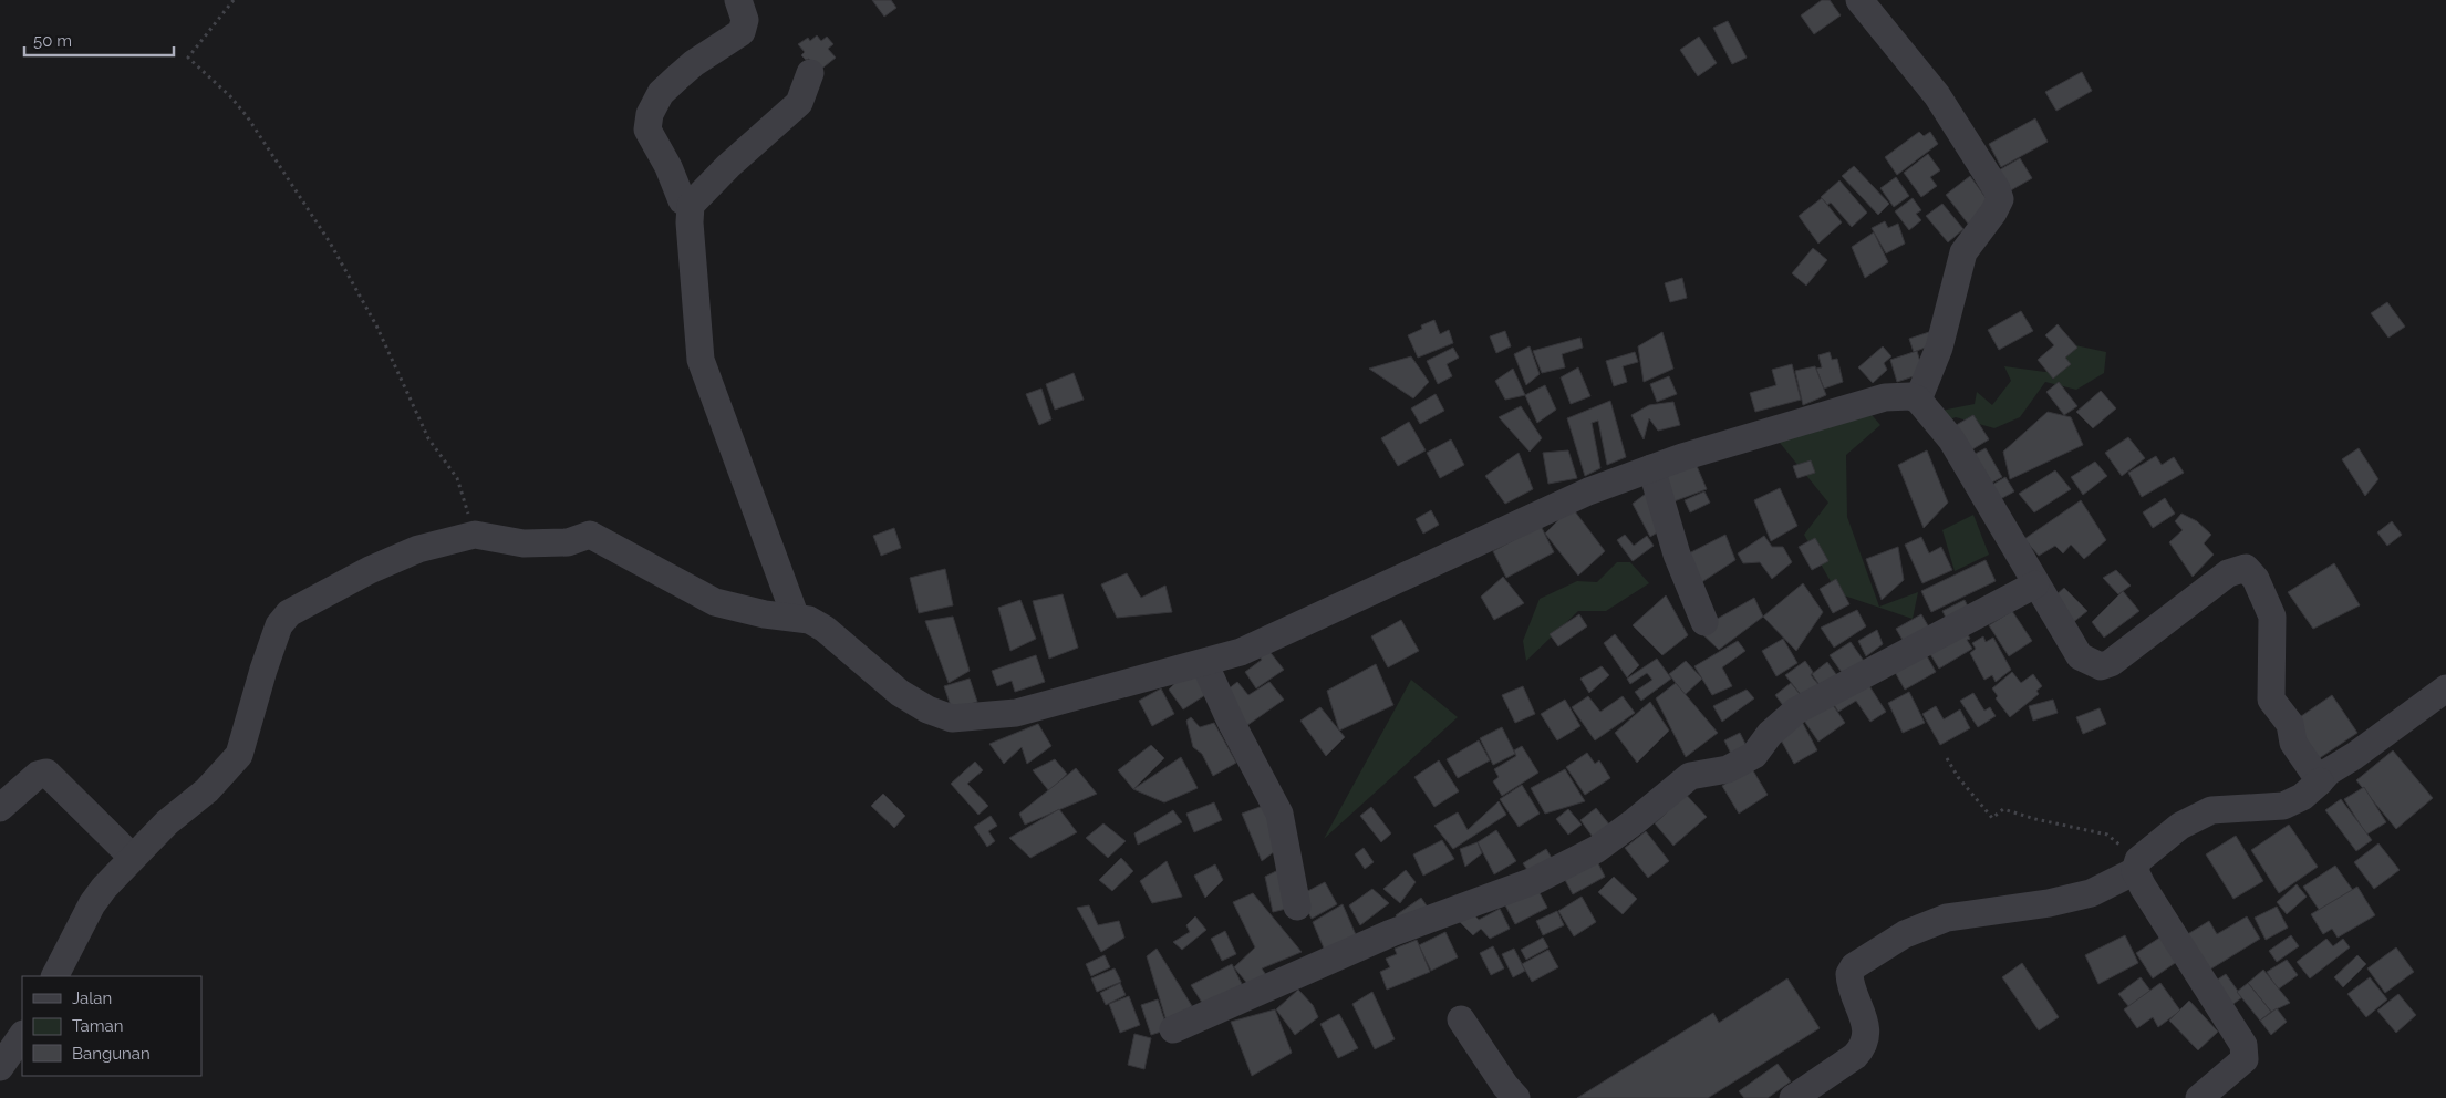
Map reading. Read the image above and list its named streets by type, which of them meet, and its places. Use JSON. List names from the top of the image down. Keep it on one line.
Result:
{"legend":["Jalan","Taman","Bangunan"],"scale_bar":"50 m"}
